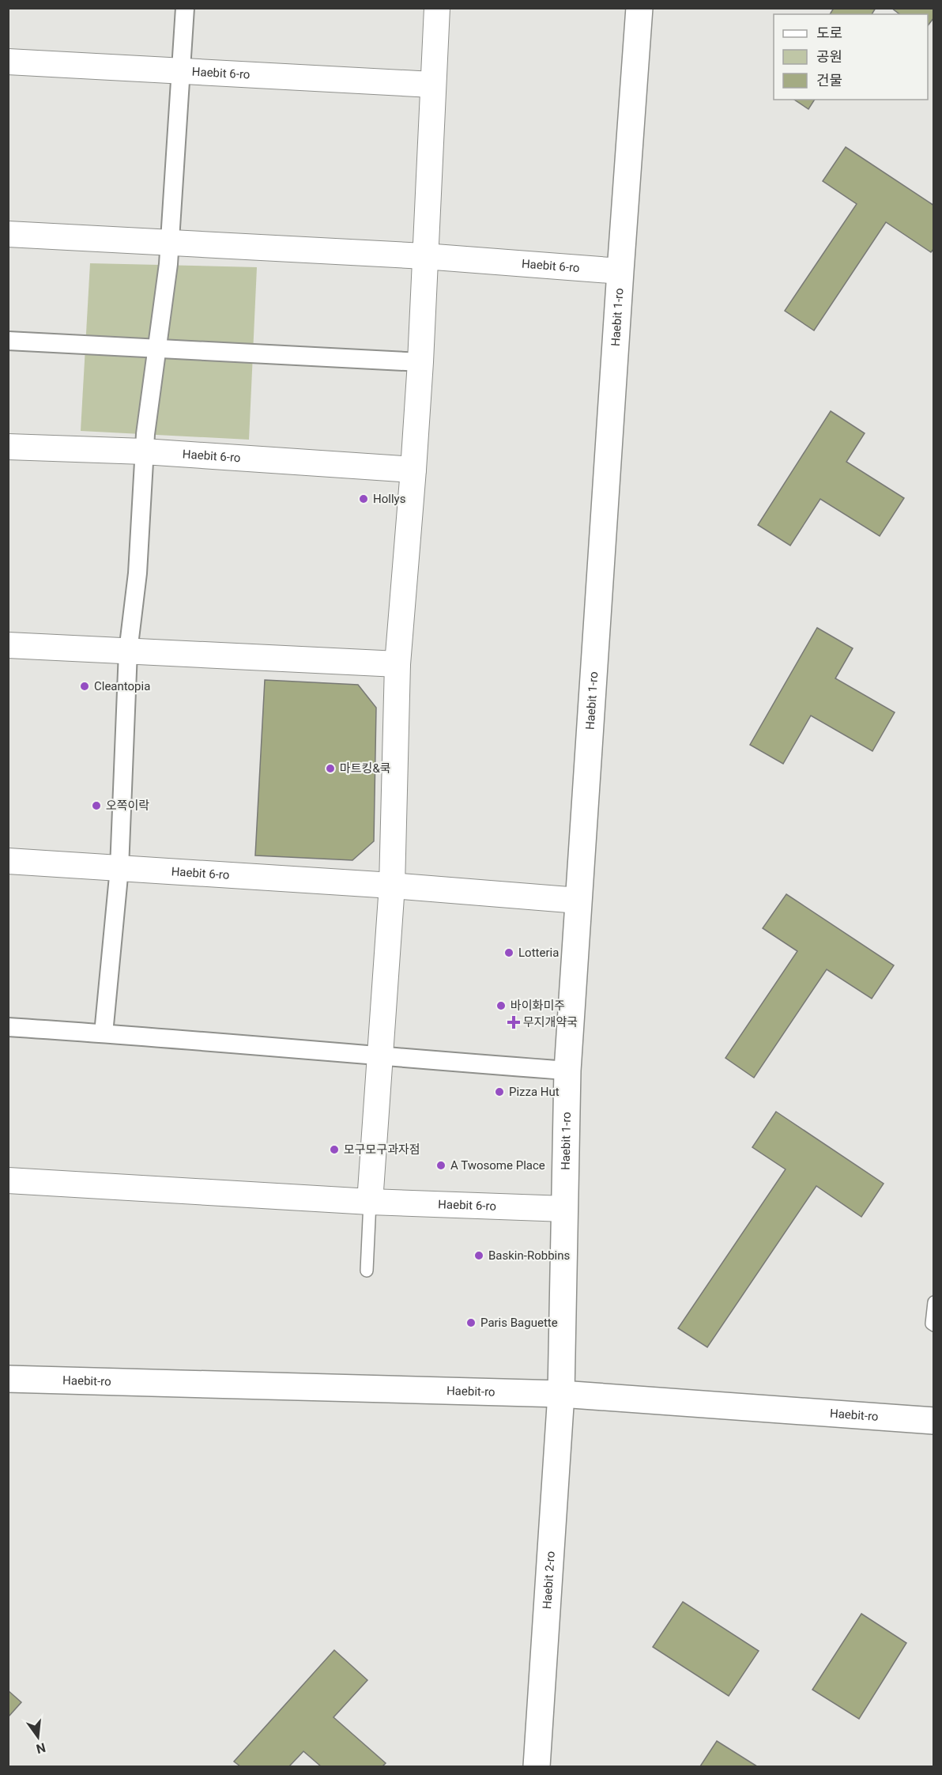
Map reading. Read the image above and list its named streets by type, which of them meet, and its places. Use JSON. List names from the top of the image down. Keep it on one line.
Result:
{"streets":{"street":["Haebit 6-ro","Haebit 1-ro","Haebit-ro","Haebit 2-ro"]},"crossings":[["Haebit 6-ro","Haebit 1-ro"],["Haebit 1-ro","Haebit-ro"],["Haebit 1-ro","Haebit 2-ro"],["Haebit-ro","Haebit 2-ro"]],"places":{"other":["Hollys","Cleantopia","마트킹&쿡","오쪽이락","Lotteria","바이화미주","Pizza Hut","모구모구과자점","A Twosome Place","Baskin-Robbins","Paris Baguette"],"health":["무지개약국"]},"legend":["도로","공원","건물"],"north":"bottom"}
